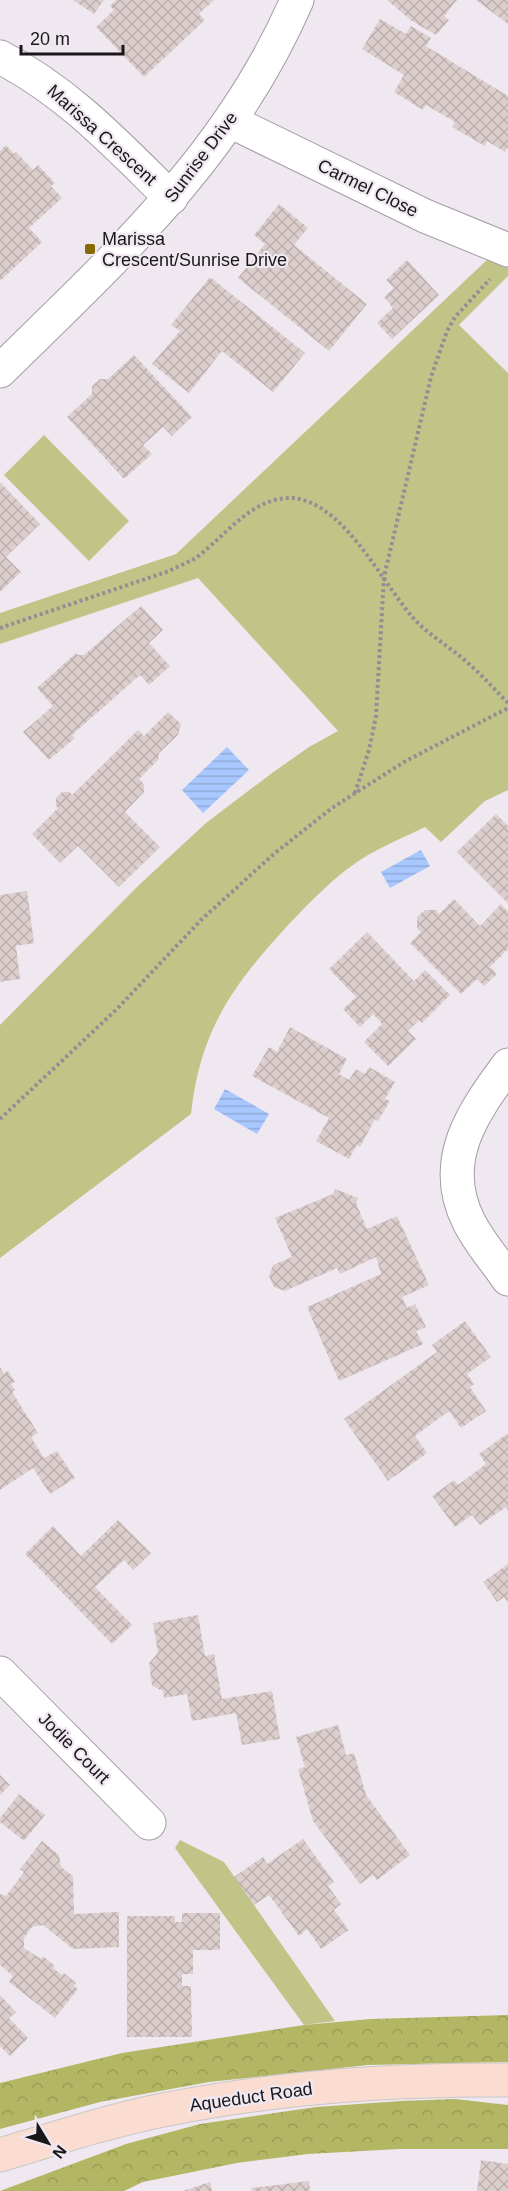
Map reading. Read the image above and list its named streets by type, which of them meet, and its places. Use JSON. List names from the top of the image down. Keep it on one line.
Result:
{"streets":{"main road":["Aqueduct Road"],"street":["Marissa Crescent","Sunrise Drive","Carmel Close","Jodie Court"]},"crossings":[["Marissa Crescent","Sunrise Drive"],["Sunrise Drive","Carmel Close"]],"places":{"transit":["Marissa Crescent/Sunrise Drive"]},"scale_bar":"20 m","north":"bottom right"}
